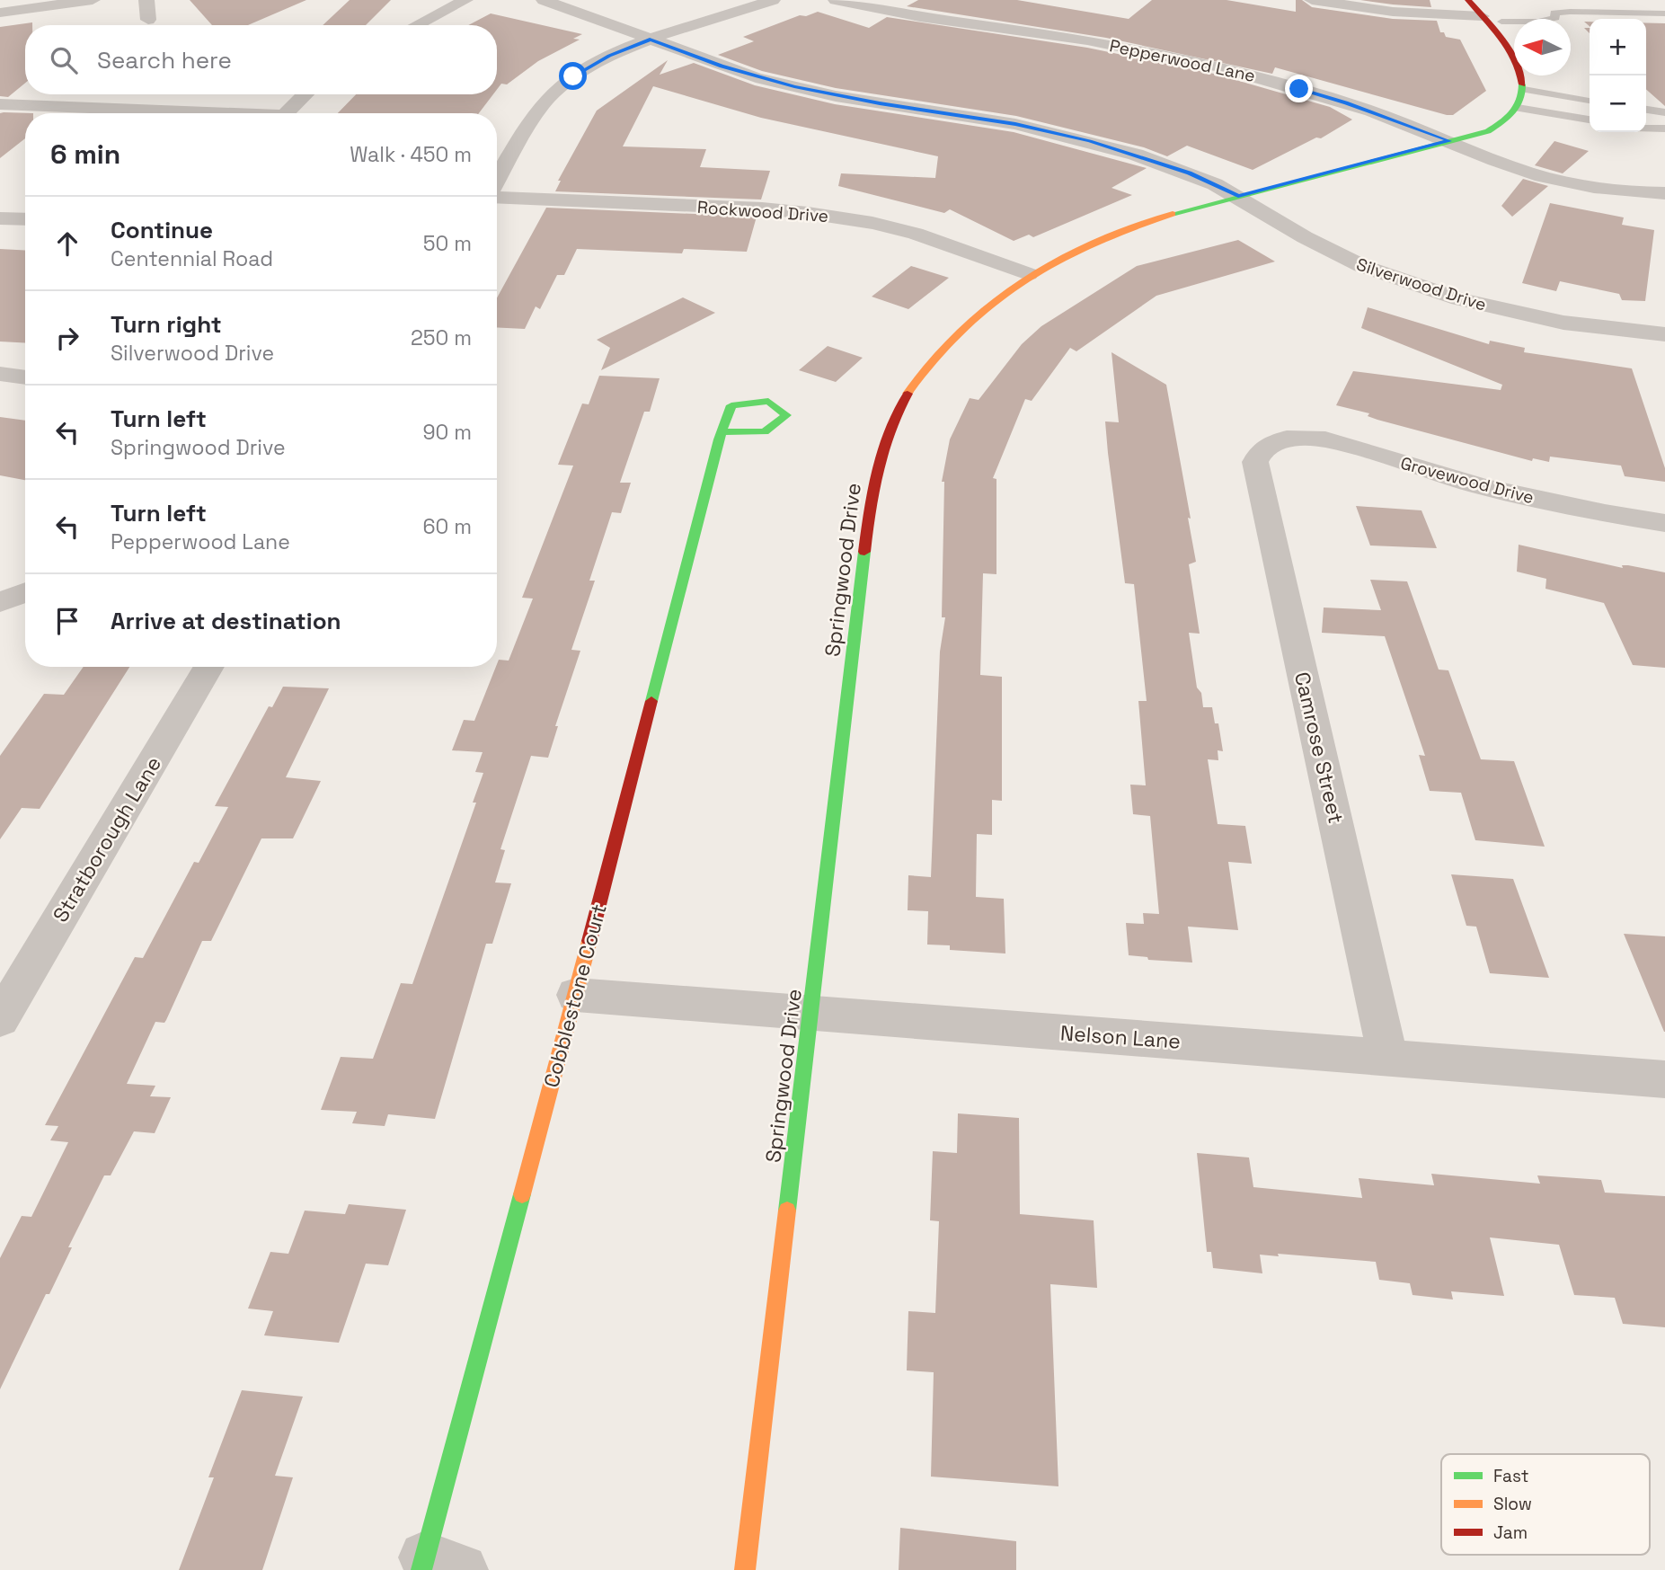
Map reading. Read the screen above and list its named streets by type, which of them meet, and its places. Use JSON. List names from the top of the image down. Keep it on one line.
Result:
{"streets":{"street":["Pepperwood Lane","Rockwood Drive","Silverwood Drive","Grovewood Drive","Springwood Drive","Camrose Street","Stratborough Lane","Cobblestone Court","Nelson Lane"]},"crossings":[["Pepperwood Lane","Springwood Drive"],["Rockwood Drive","Springwood Drive"],["Silverwood Drive","Springwood Drive"],["Grovewood Drive","Camrose Street"],["Springwood Drive","Nelson Lane"],["Camrose Street","Nelson Lane"],["Cobblestone Court","Nelson Lane"]],"legend":["Fast","Slow","Jam"],"north":"left","page":{"map_buttons":["+","−"],"search":"Search here","heading":["6 min","Walk · 450 m"],"list":[["Continue","Centennial Road","50 m"],["Turn right","Silverwood Drive","250 m"],["Turn left","Springwood Drive","90 m"],["Turn left","Pepperwood Lane","60 m"],"Arrive at destination"]}}
